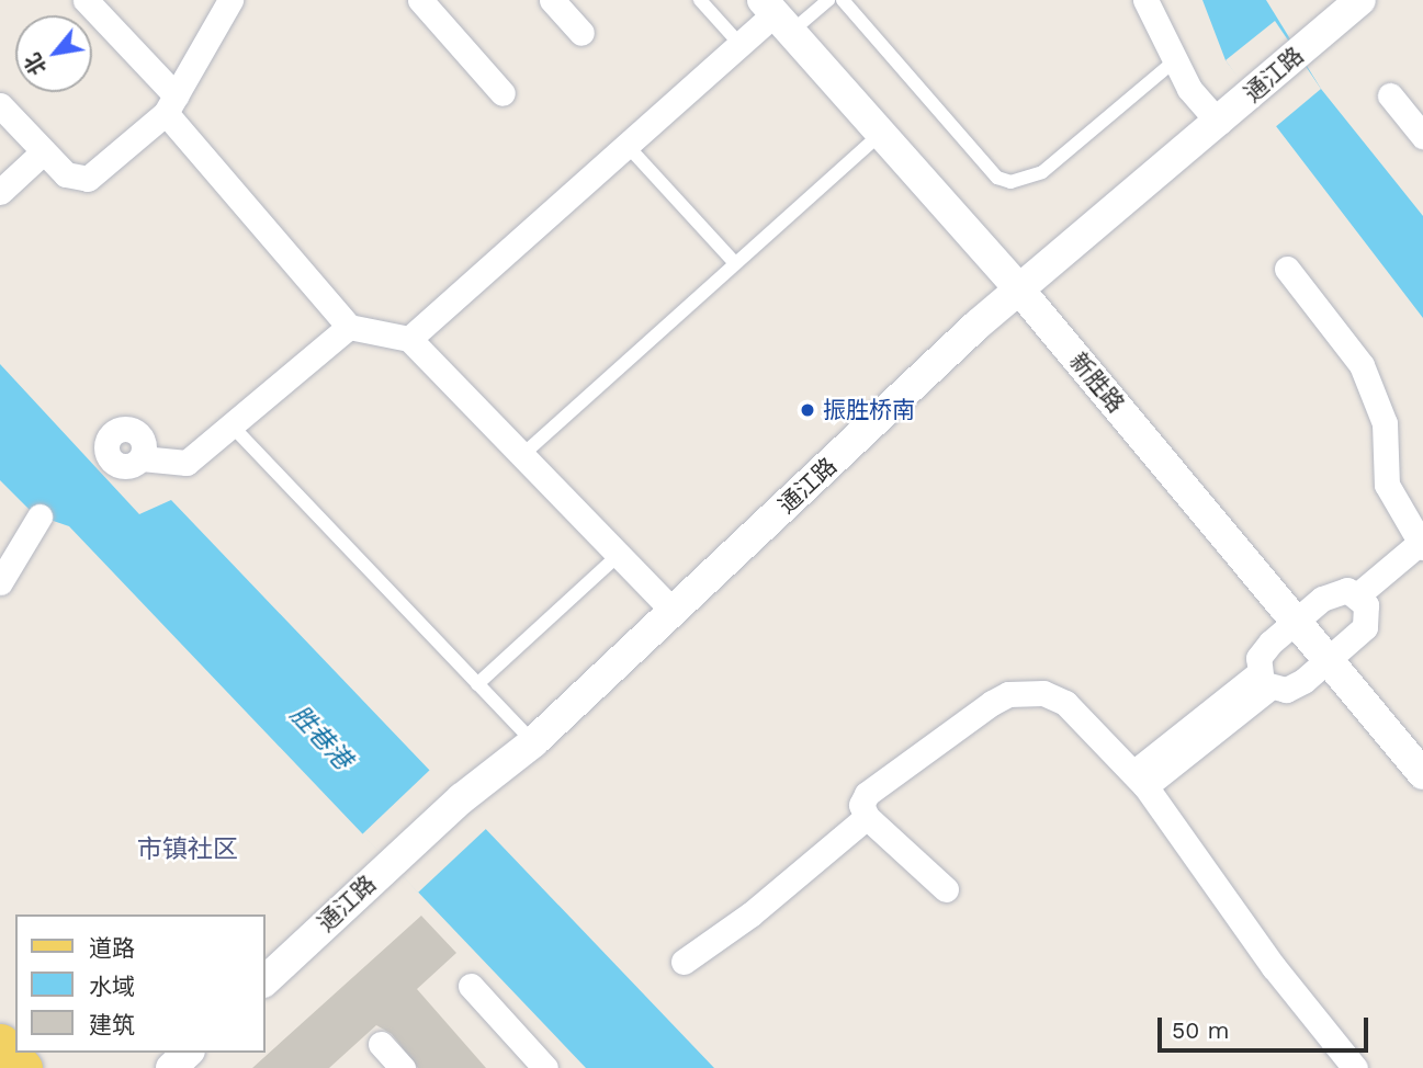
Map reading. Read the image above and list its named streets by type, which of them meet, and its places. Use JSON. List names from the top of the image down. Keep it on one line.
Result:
{"streets":{"street":["通江路","新胜路"]},"crossings":[["通江路","新胜路"]],"districts":["市镇社区"],"water":["胜巷港"],"places":["振胜桥南"],"legend":["道路","水域","建筑"],"scale_bar":"50 m","north":"bottom left"}
